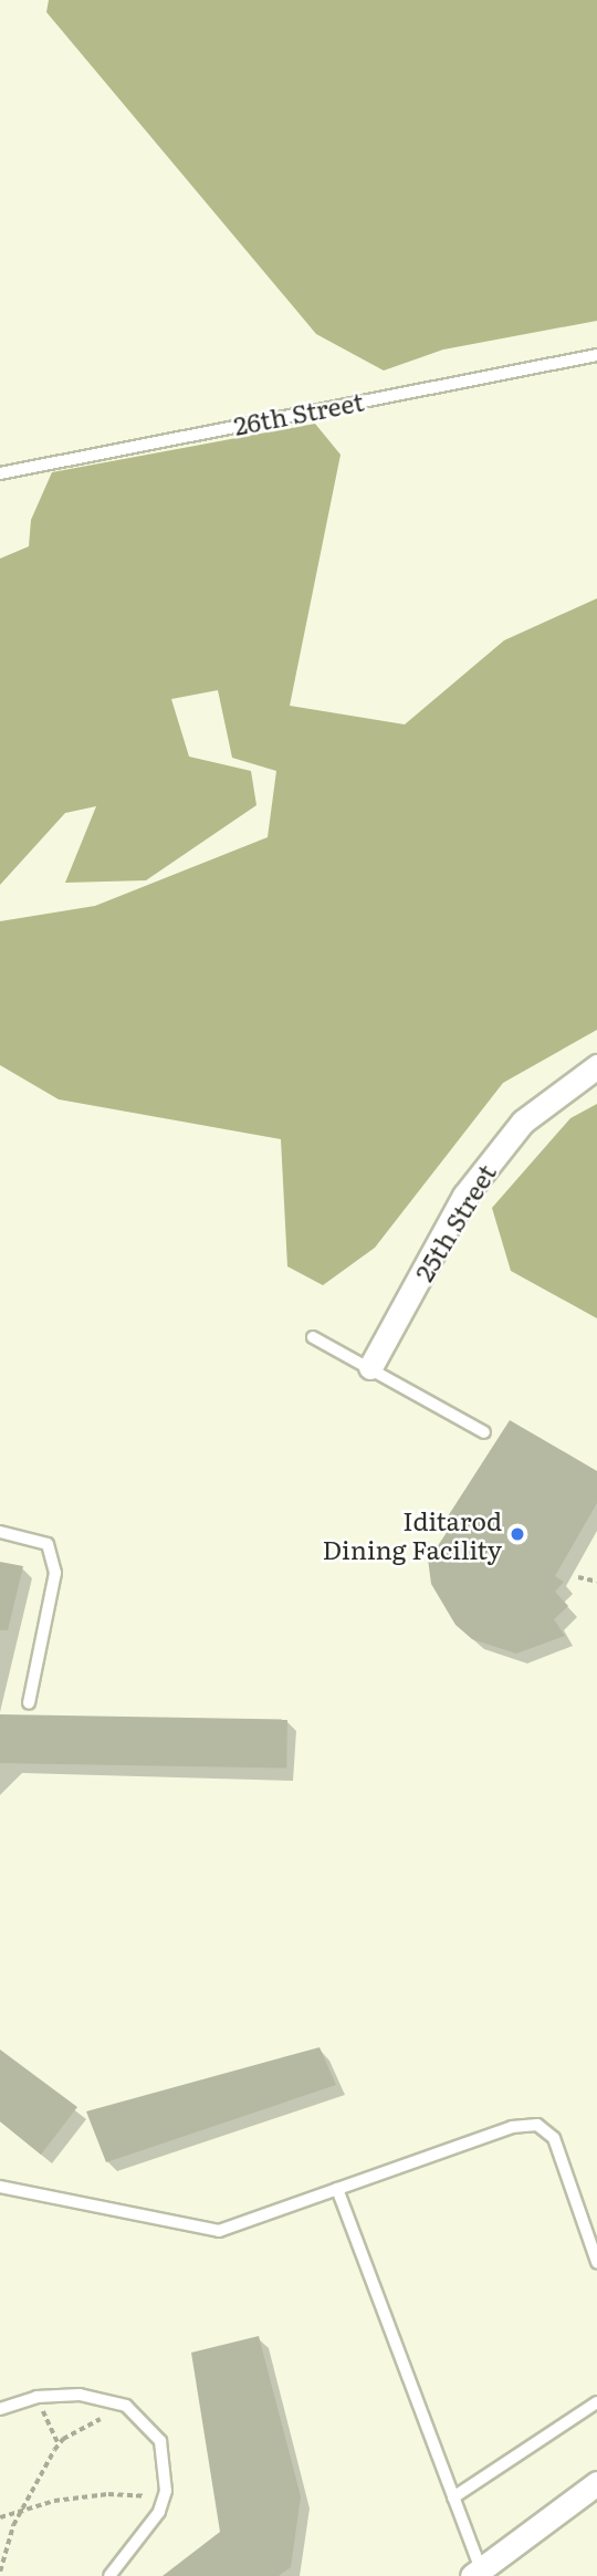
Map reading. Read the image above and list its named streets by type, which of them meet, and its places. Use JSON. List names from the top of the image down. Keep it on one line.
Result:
{"streets":{"street":["25th Street"],"lane":["26th Street"]},"places":["Iditarod Dining Facility"]}
